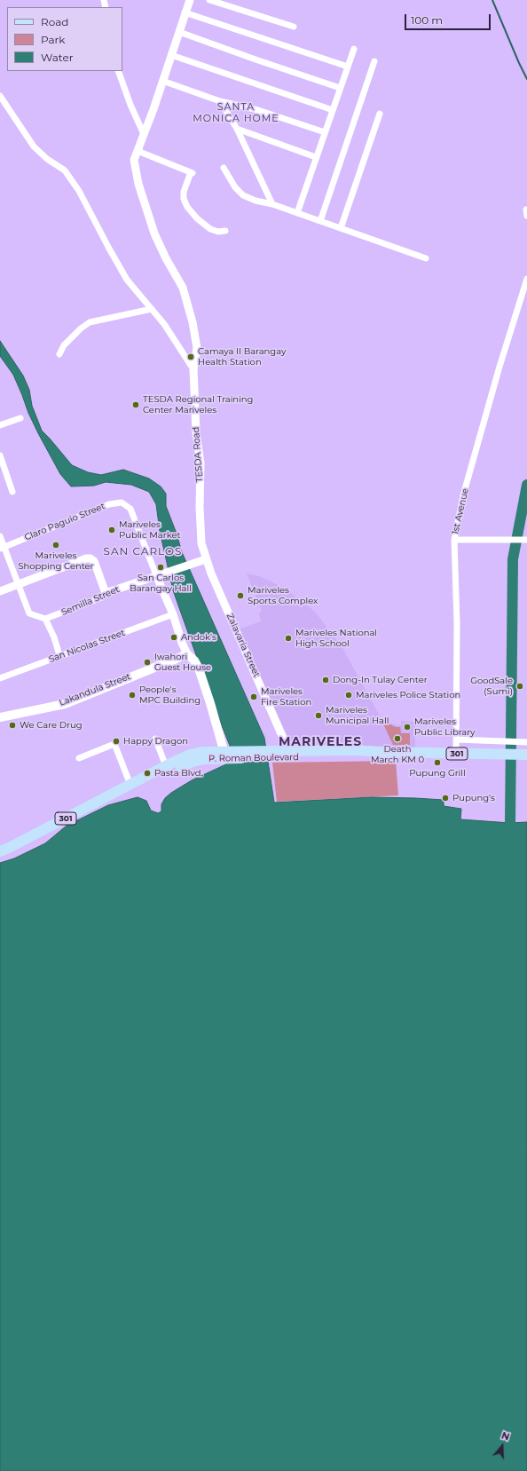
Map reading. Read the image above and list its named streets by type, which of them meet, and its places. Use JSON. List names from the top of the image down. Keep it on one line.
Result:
{"streets":{"main road":["Lakandula Street","301","P. Roman Boulevard"],"street":["TESDA Road","1st Avenue","Claro Paguio Street","Semilla Street","Zalavaria Street","San Nicolas Street"]},"crossings":[["TESDA Road","Semilla Street"],["TESDA Road","Zalavaria Street"],["1st Avenue","P. Roman Boulevard"],["Claro Paguio Street","Semilla Street"],["Semilla Street","Zalavaria Street"],["Zalavaria Street","P. Roman Boulevard"]],"districts":["SANTA MONICA HOME","SAN CARLOS","MARIVELES"],"places":["Camaya II Barangay Health Station","TESDA Regional Training Center Mariveles","Mariveles Public Market","Mariveles Shopping Center","San Carlos Barangay Hall","Mariveles Sports Complex","Andok's","Mariveles National High School","Iwahori Guest House","Dong-In Tulay Center","GoodSale (Sumi)","People's MPC Building","Mariveles Police Station","Mariveles Fire Station","Mariveles Municipal Hall","We Care Drug","Mariveles Public Library","Death March KM 0","Happy Dragon","Pupung Grill","Pasta Blvd.","Pupung's"],"legend":["Road","Park","Water"],"scale_bar":"100 m","north":"top"}
